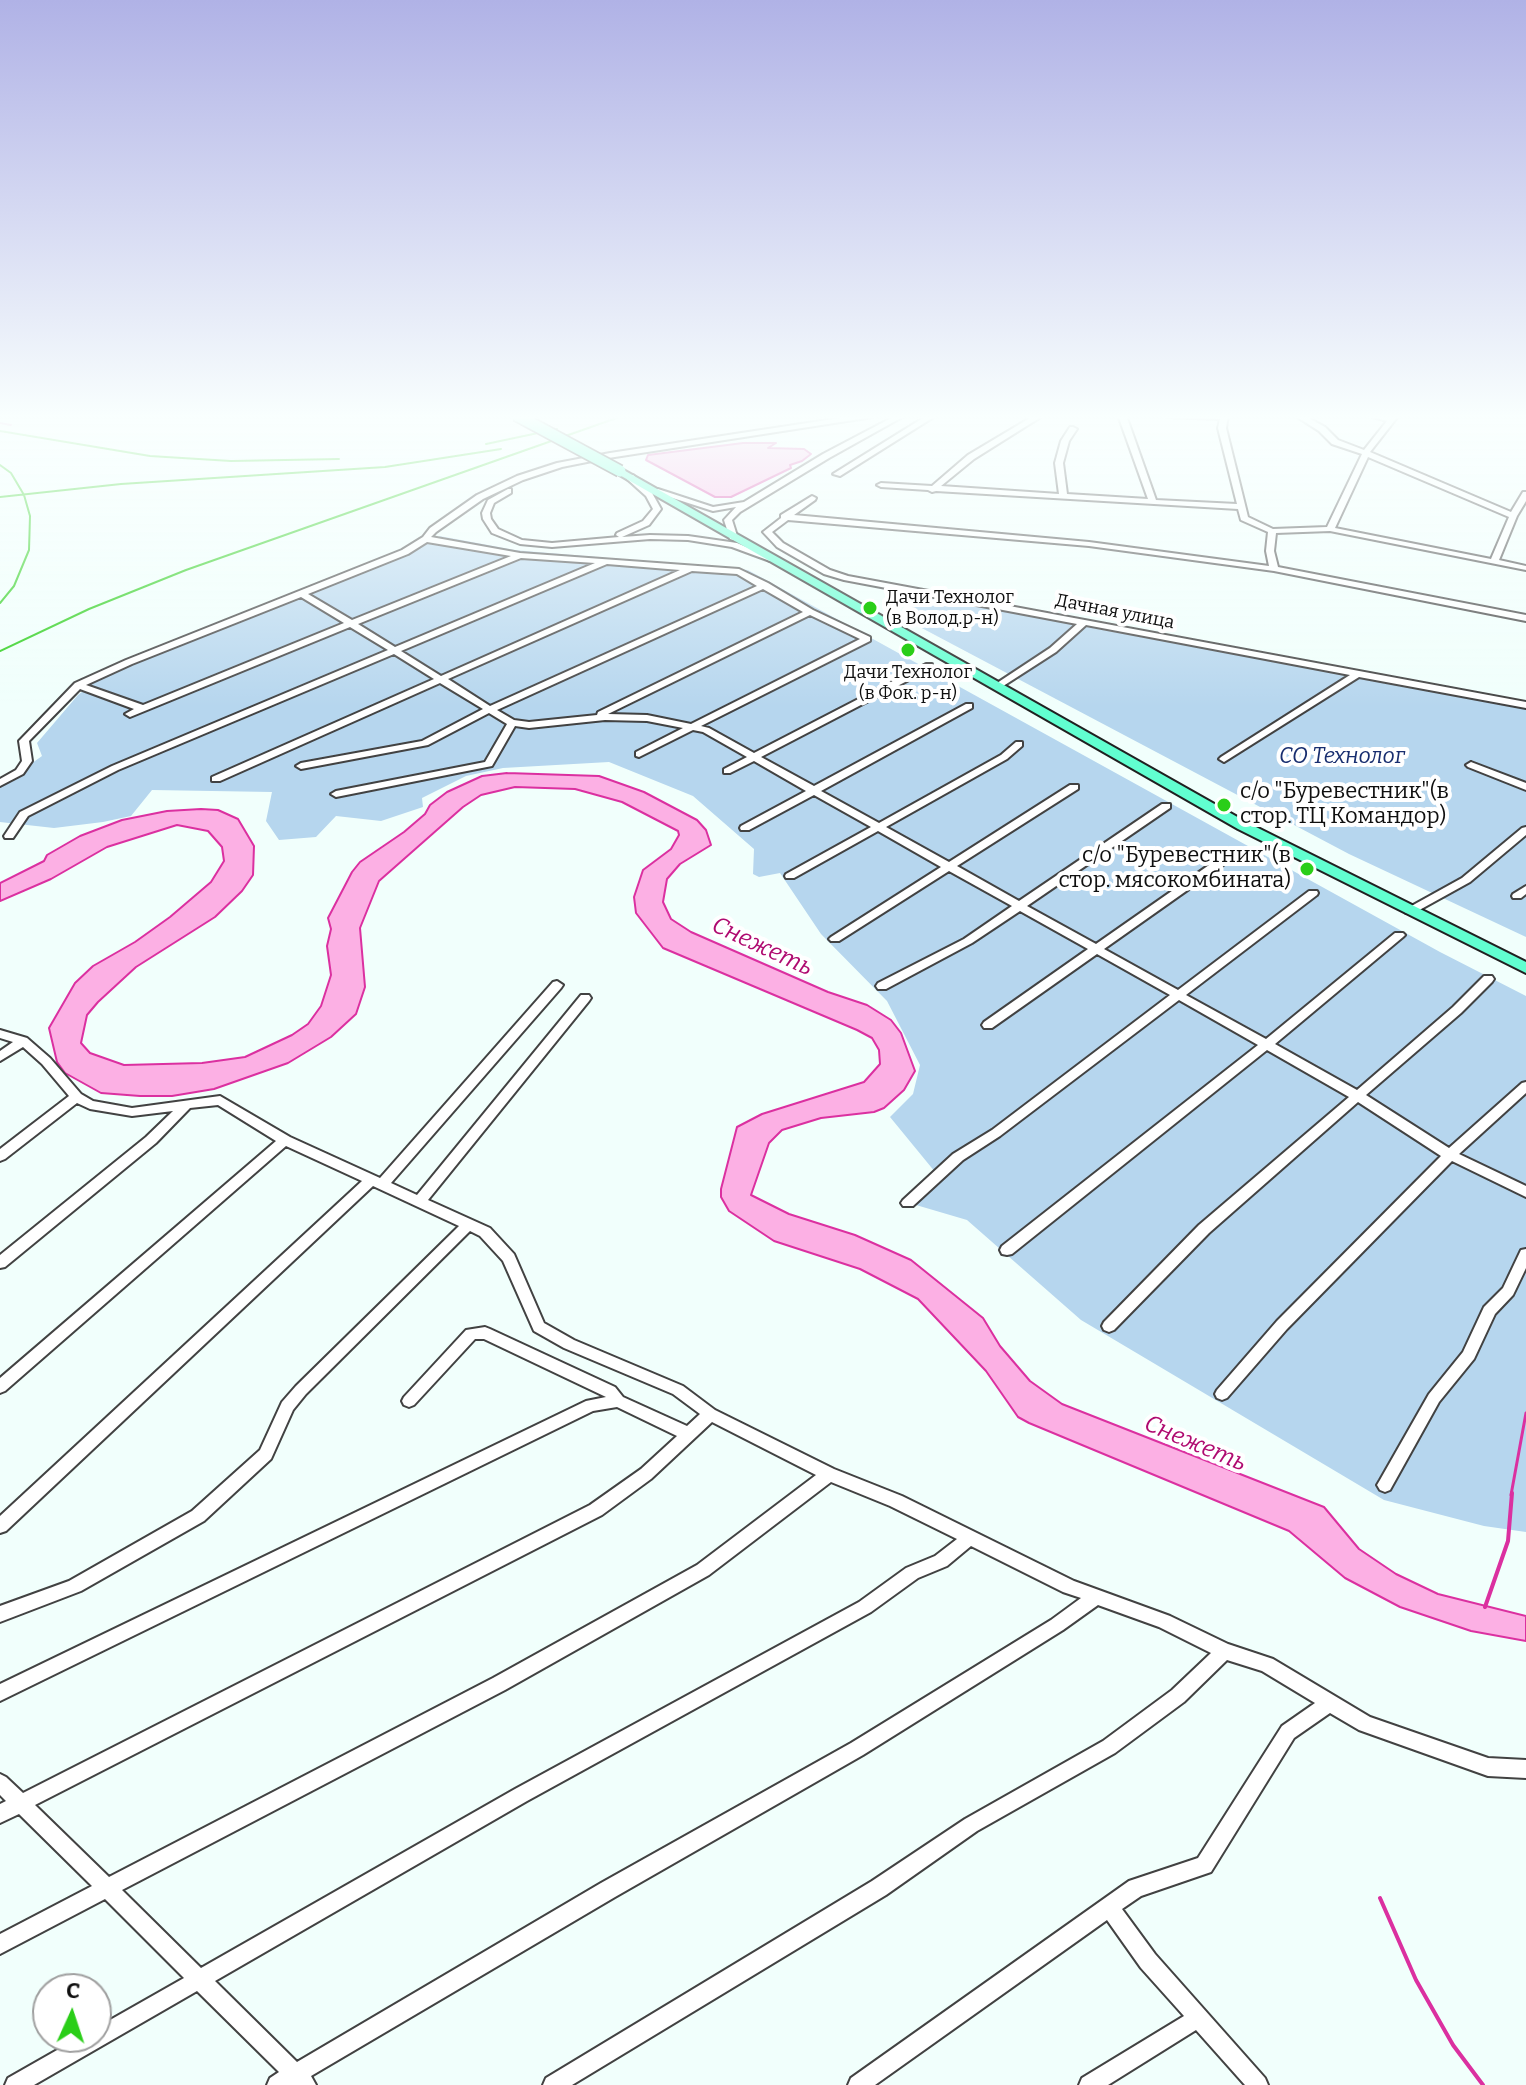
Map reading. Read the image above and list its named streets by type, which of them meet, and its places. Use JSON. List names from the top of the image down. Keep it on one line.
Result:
{"streets":{"street":["Дачная улица"]},"water":["Снежеть"],"parks":["СО Технолог"],"places":["Дачи Технолог (в Волод.р-н)","Дачи Технолог (в Фок. р-н)","с/о \"Буревестник\"(в стор. ТЦ Командор)","с/о \"Буревестник\"(в стор. мясокомбината)"],"north":"top"}
